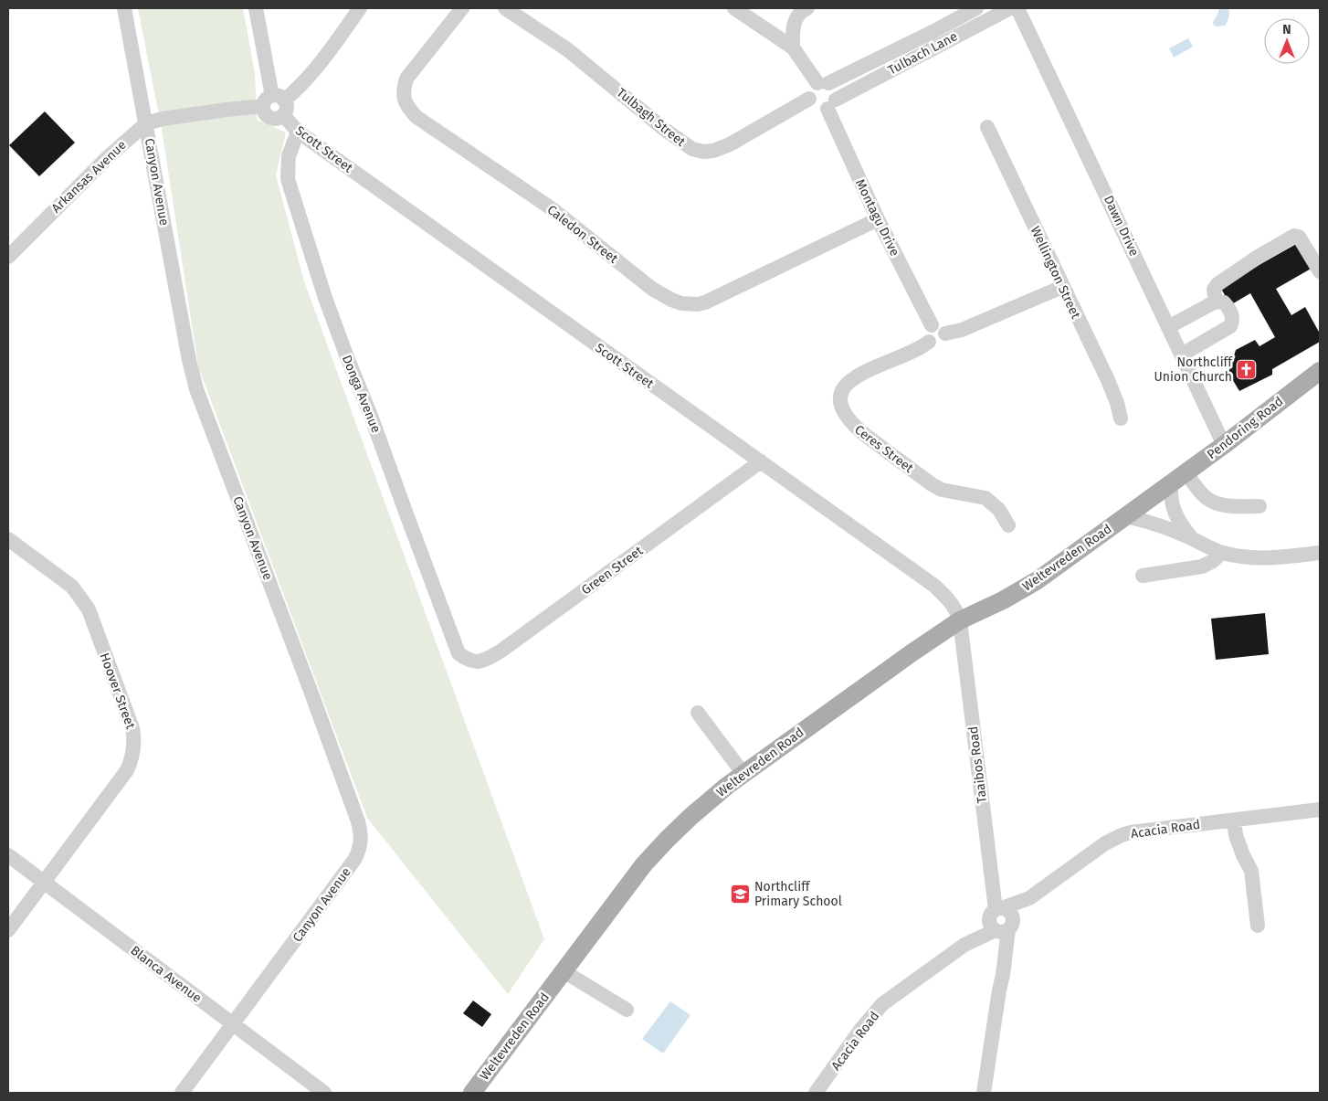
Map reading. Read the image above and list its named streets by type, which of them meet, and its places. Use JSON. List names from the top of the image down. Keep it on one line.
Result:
{"streets":{"main road":["Pendoring Road","Weltevreden Road"],"street":["Tulbach Lane","Tulbagh Street","Scott Street","Arkansas Avenue","Canyon Avenue","Montagu Drive","Dawn Drive","Caledon Street","Wellington Street","Donga Avenue","Ceres Street","Green Street","Hoover Street","Taaibos Road","Acacia Road","Blanca Avenue"]},"crossings":[["Tulbach Lane","Tulbagh Street"],["Tulbach Lane","Montagu Drive"],["Tulbagh Street","Montagu Drive"],["Scott Street","Arkansas Avenue"],["Scott Street","Donga Avenue"],["Scott Street","Weltevreden Road"],["Scott Street","Green Street"],["Scott Street","Taaibos Road"],["Arkansas Avenue","Canyon Avenue"],["Canyon Avenue","Blanca Avenue"],["Montagu Drive","Caledon Street"],["Montagu Drive","Ceres Street"],["Dawn Drive","Pendoring Road"],["Donga Avenue","Green Street"],["Pendoring Road","Weltevreden Road"],["Weltevreden Road","Taaibos Road"],["Hoover Street","Blanca Avenue"],["Taaibos Road","Acacia Road"]],"places":{"church":["Northcliff Union Church"],"school or university":["Northcliff Primary School"]},"north":"top"}
